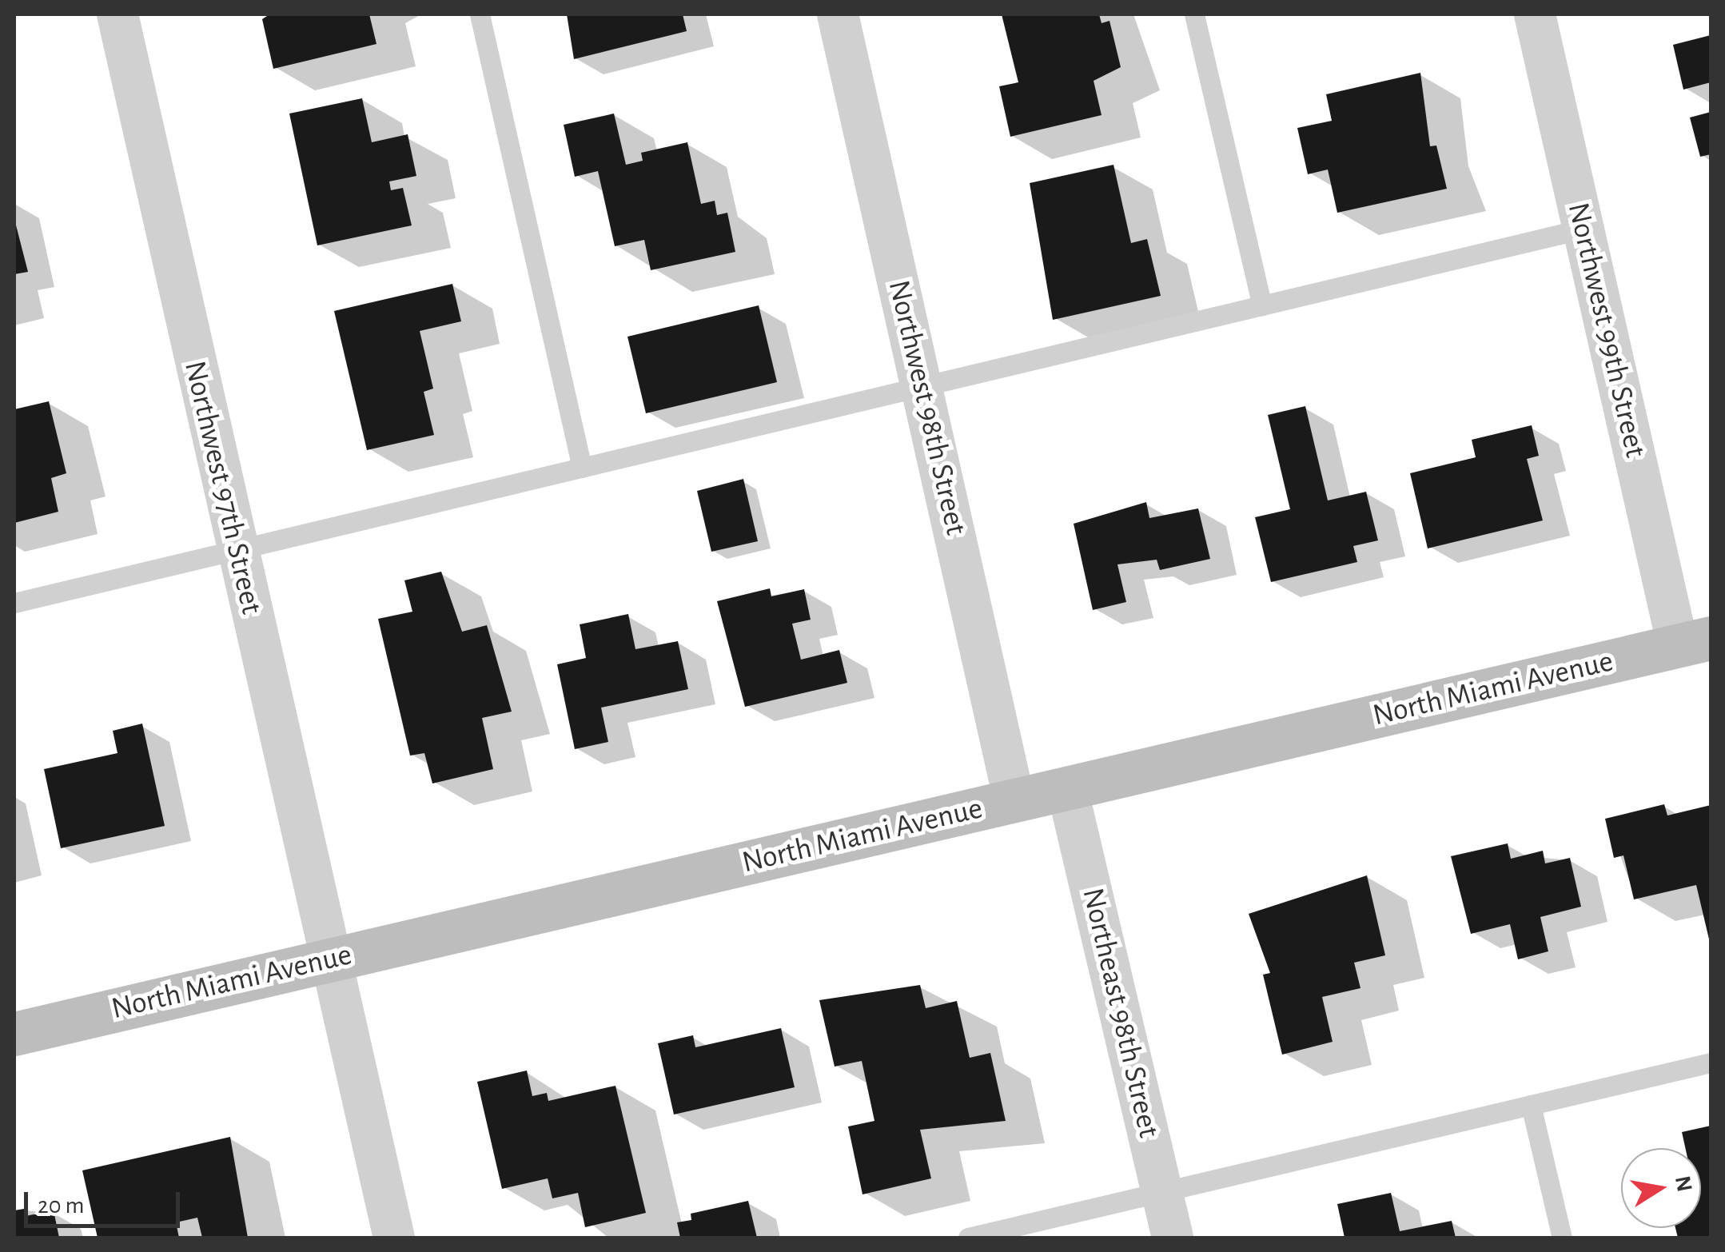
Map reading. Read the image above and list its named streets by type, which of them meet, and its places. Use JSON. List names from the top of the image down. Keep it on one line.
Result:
{"streets":{"main road":["North Miami Avenue"],"street":["Northwest 99th Street","Northwest 98th Street","Northwest 97th Street","Northeast 98th Street"]},"crossings":[["Northwest 99th Street","North Miami Avenue"],["Northwest 98th Street","North Miami Avenue"],["Northwest 97th Street","North Miami Avenue"],["North Miami Avenue","Northeast 98th Street"]],"scale_bar":"20 m","north":"right"}
